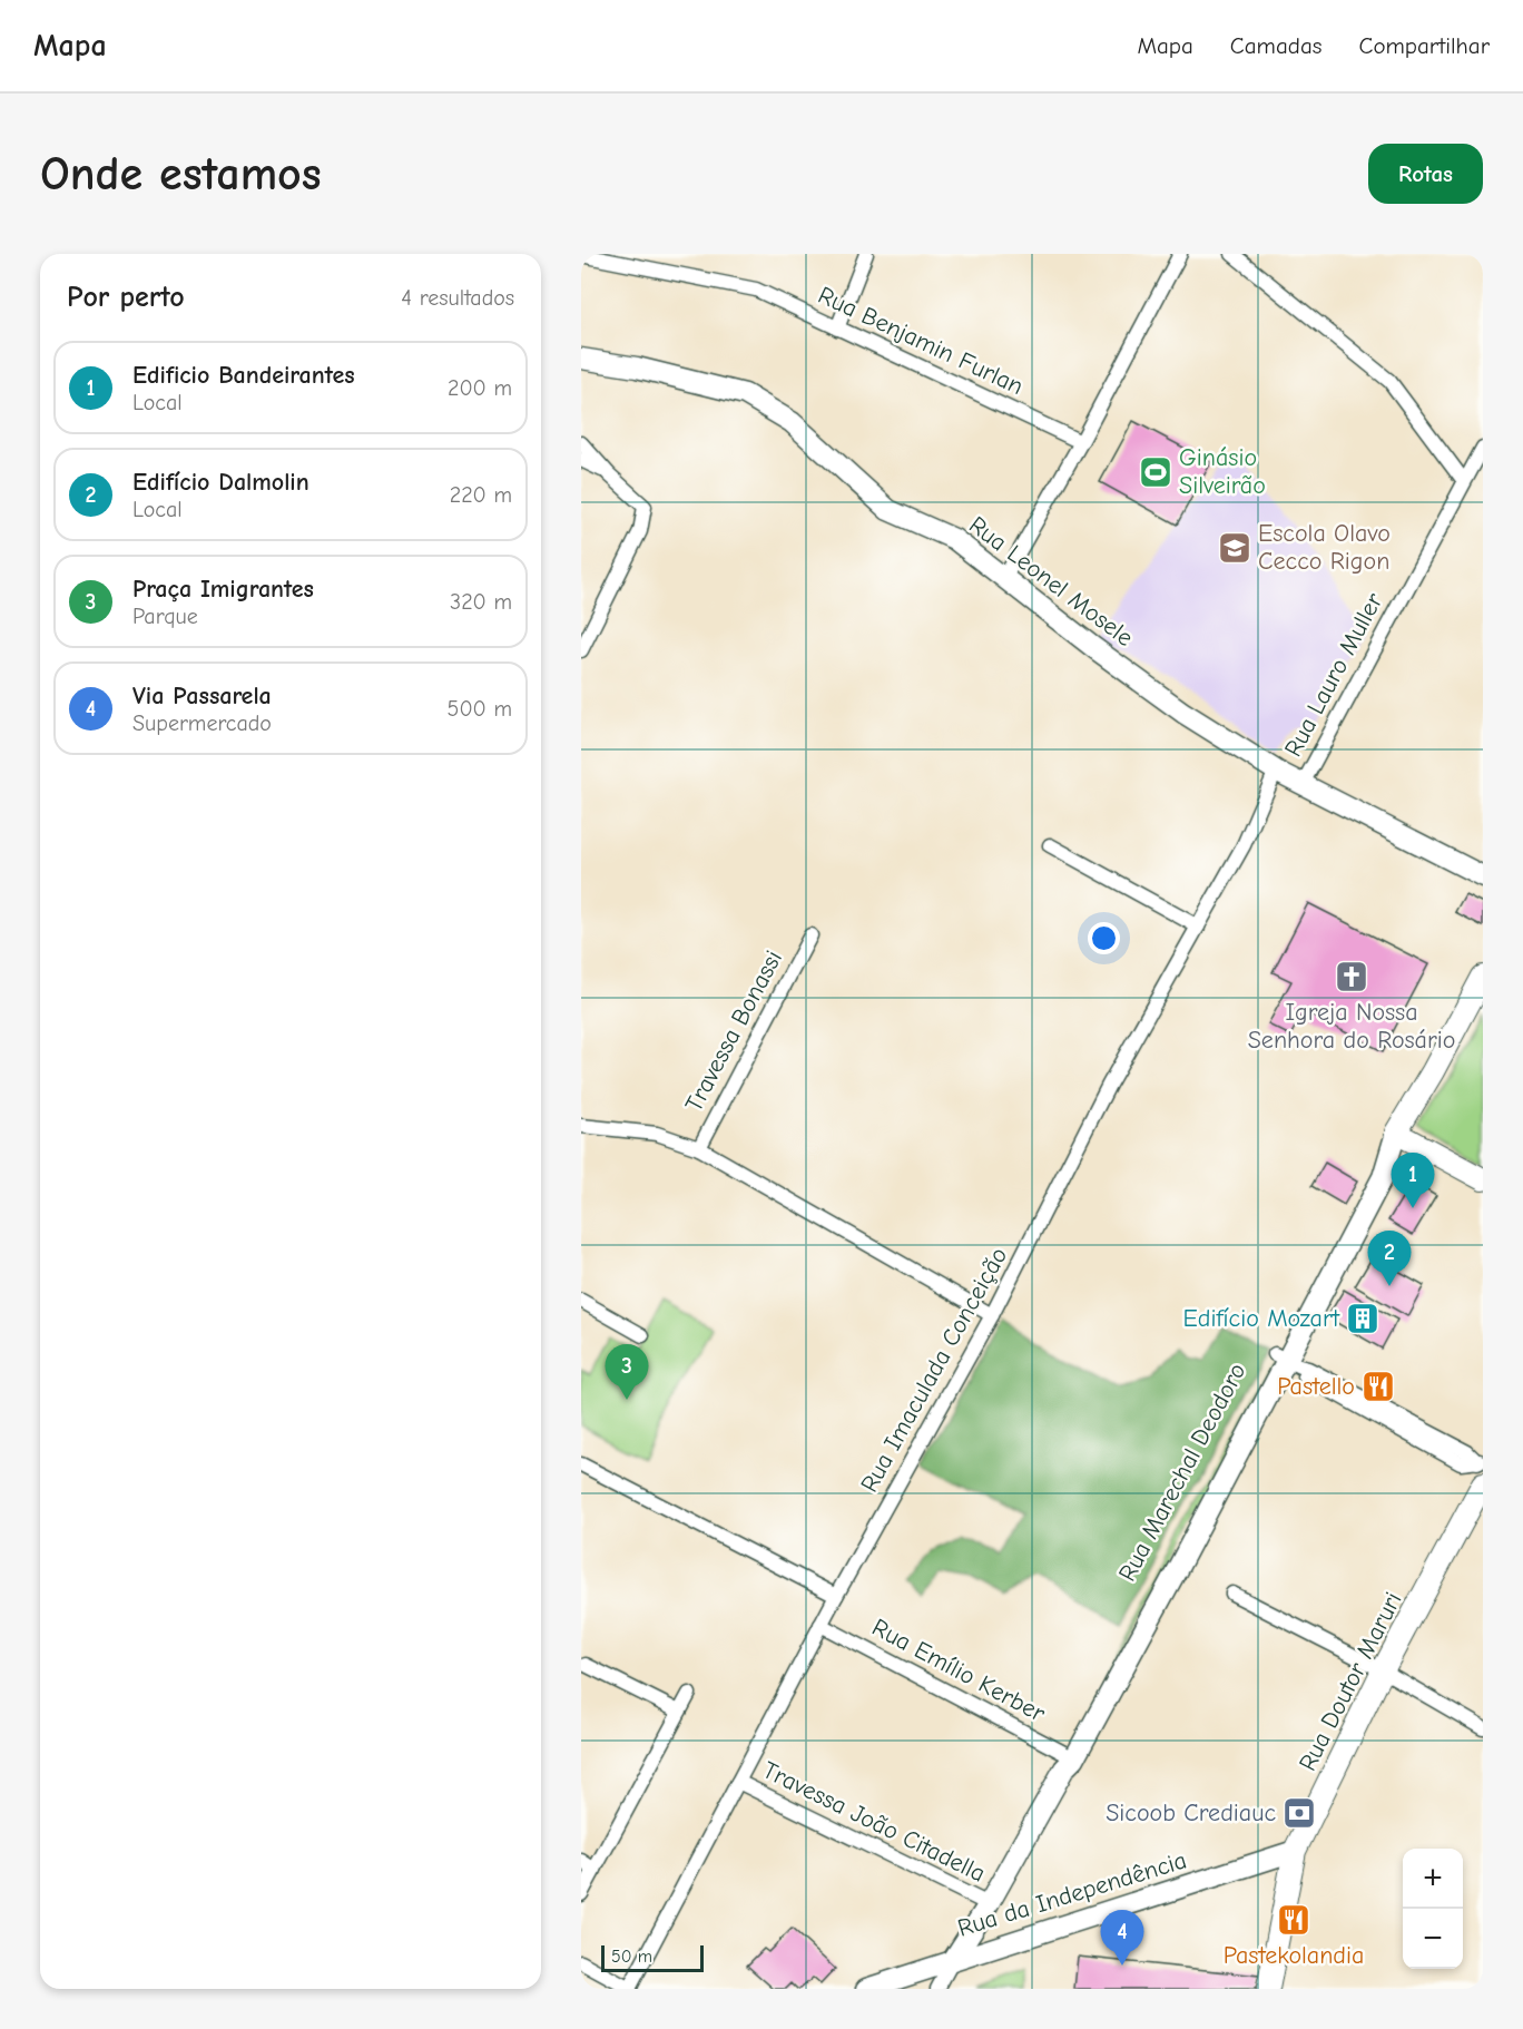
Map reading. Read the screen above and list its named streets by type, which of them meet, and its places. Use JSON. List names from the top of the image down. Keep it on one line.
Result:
{"streets":{"main road":["Rua Marechal Deodoro","Rua Doutor Maruri"],"street":["Rua Benjamin Furlan","Rua Leonel Mosele","Rua Lauro Muller","Travessa Bonassi","Rua Imaculada Conceição","Rua Emílio Kerber","Travessa João Citadella","Rua da Independência"]},"crossings":[["Rua Leonel Mosele","Rua Lauro Muller"],["Rua Leonel Mosele","Rua Imaculada Conceição"],["Rua Imaculada Conceição","Rua Emílio Kerber"],["Rua Imaculada Conceição","Travessa João Citadella"],["Rua Marechal Deodoro","Rua Emílio Kerber"],["Rua Marechal Deodoro","Travessa João Citadella"],["Rua Marechal Deodoro","Rua da Independência"],["Rua Doutor Maruri","Rua da Independência"]],"places":{"sports":["Ginásio Silveirão"],"school or university":["Escola Olavo Cecco Rigon"],"church":["Igreja Nossa Senhora do Rosário"],"building":["Edifício Mozart"],"restaurant":["Pastello","Pastekolandia"],"bank":["Sicoob Crediauc"]},"scale_bar":"50 m","page":{"header":"Mapa","nav":["Mapa","Camadas","Compartilhar"],"buttons":"Rotas","title":"Onde estamos","heading":["Por perto","4 resultados"],"list":[{"mark":"1","name":"Edificio Bandeirantes","note":"Local","value":"200 m"},{"mark":"2","name":"Edifício Dalmolin","note":"Local","value":"220 m"},{"mark":"3","name":"Praça Imigrantes","note":"Parque","value":"320 m"},{"mark":"4","name":"Via Passarela","note":"Supermercado","value":"500 m"}],"pins":["1","2","3","4"],"map_buttons":["+","−"],"scale":"50 m"}}
